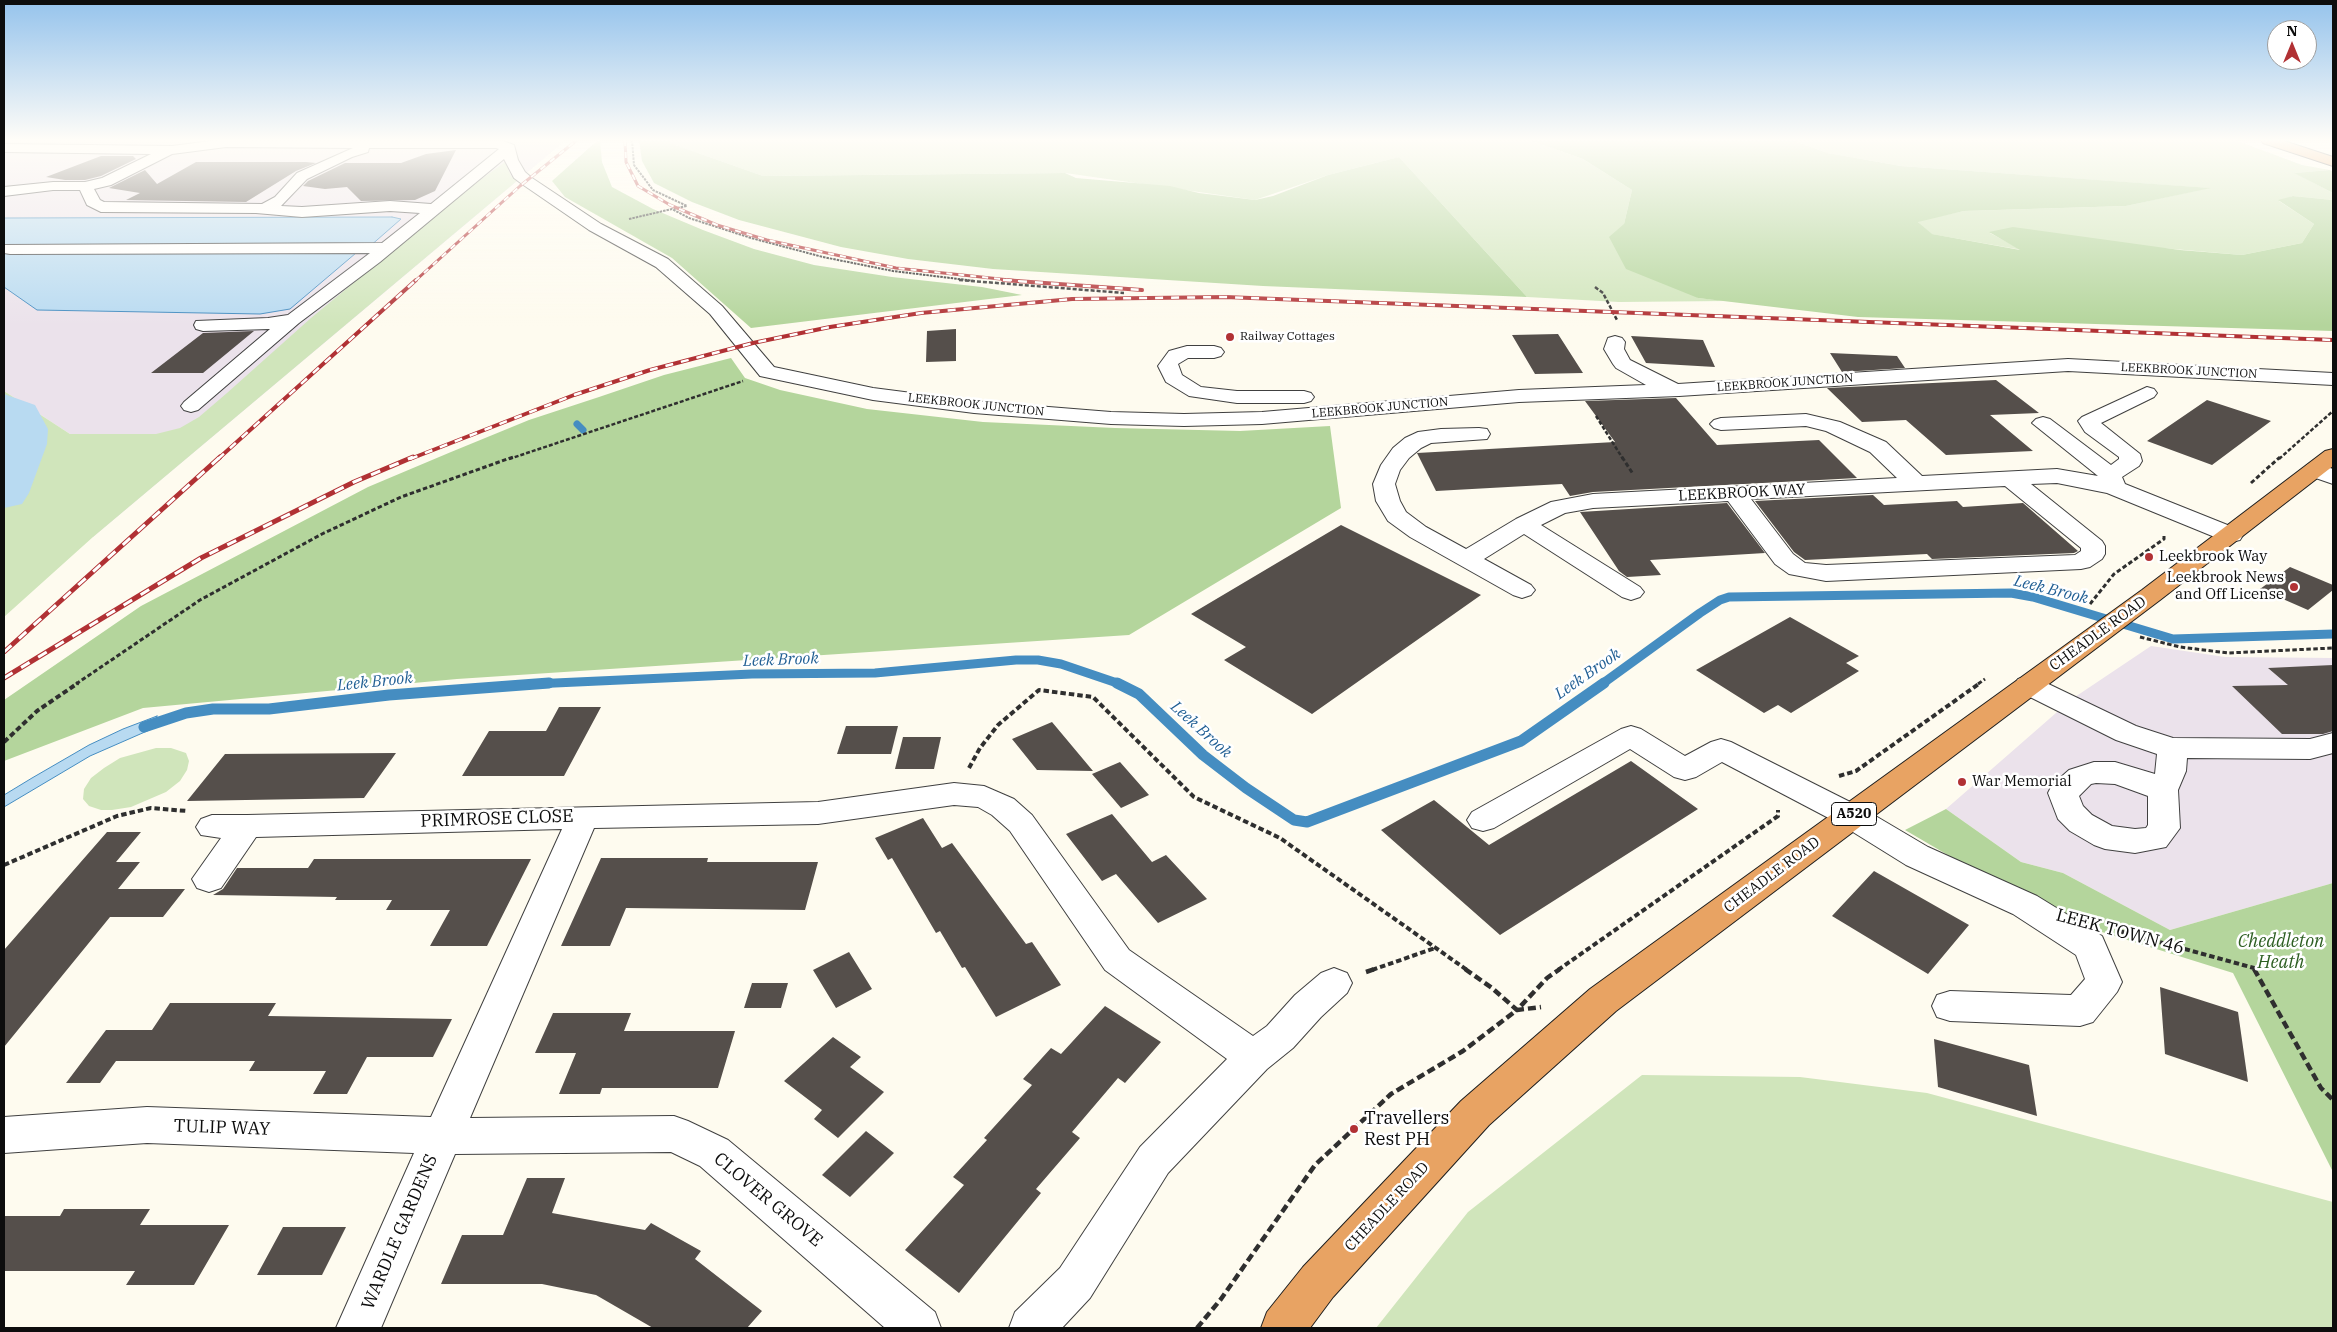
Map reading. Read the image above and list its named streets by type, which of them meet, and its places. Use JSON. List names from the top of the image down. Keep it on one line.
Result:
{"streets":{"highway":["CHEADLE ROAD","A520"],"street":["LEEKBROOK JUNCTION","LEEKBROOK WAY","PRIMROSE CLOSE","TULIP WAY","CLOVER GROVE","WARDLE GARDENS"],"path":["LEEK TOWN 46"]},"crossings":[["LEEKBROOK WAY","CHEADLE ROAD"],["PRIMROSE CLOSE","TULIP WAY"],["PRIMROSE CLOSE","CLOVER GROVE"],["PRIMROSE CLOSE","WARDLE GARDENS"],["TULIP WAY","CLOVER GROVE"],["TULIP WAY","WARDLE GARDENS"],["CLOVER GROVE","WARDLE GARDENS"]],"water":["Leek Brook"],"parks":["Cheddleton Heath"],"places":["Railway Cottages","Leekbrook Way","Leekbrook News and Off License","War Memorial","Travellers Rest PH"],"north":"top"}
